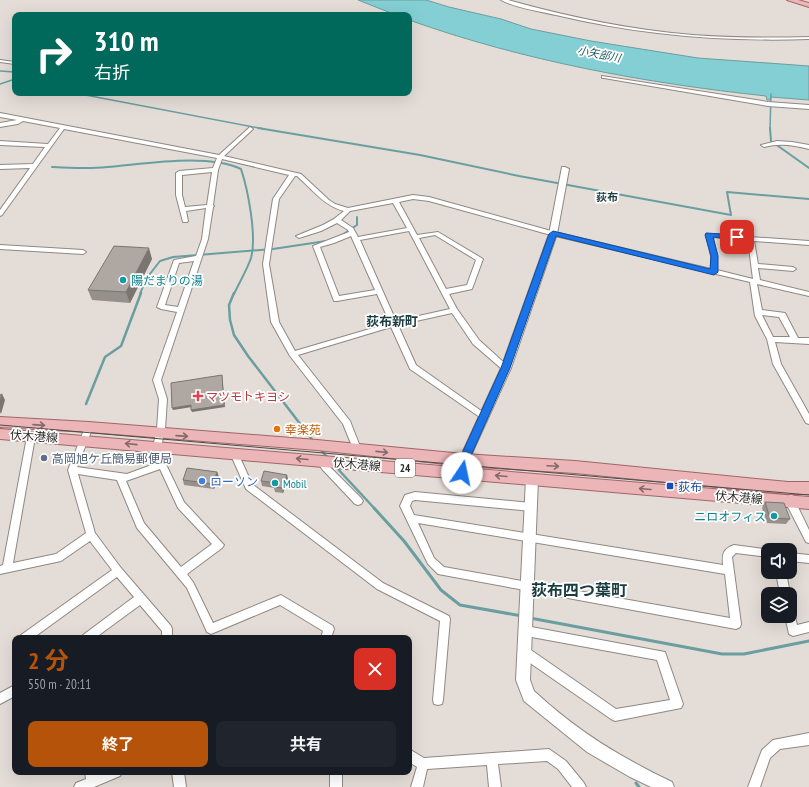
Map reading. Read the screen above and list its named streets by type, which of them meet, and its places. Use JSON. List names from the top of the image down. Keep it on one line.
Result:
{"streets":{"main road":["伏木港線","24"]},"districts":["荻布","荻布新町","荻布四つ葉町"],"water":["小矢部川"],"places":{"other":["陽だまりの湯","幸楽苑","高岡旭ケ丘簡易郵便局","ローソン","Mobil","ニロオフィス"],"health":["マツモトキヨシ"],"transit":["荻布"]},"page":{"turn":["310 m","右折"],"heading":["2 分","550 m · 20:11"],"buttons":["終了","共有"]}}
